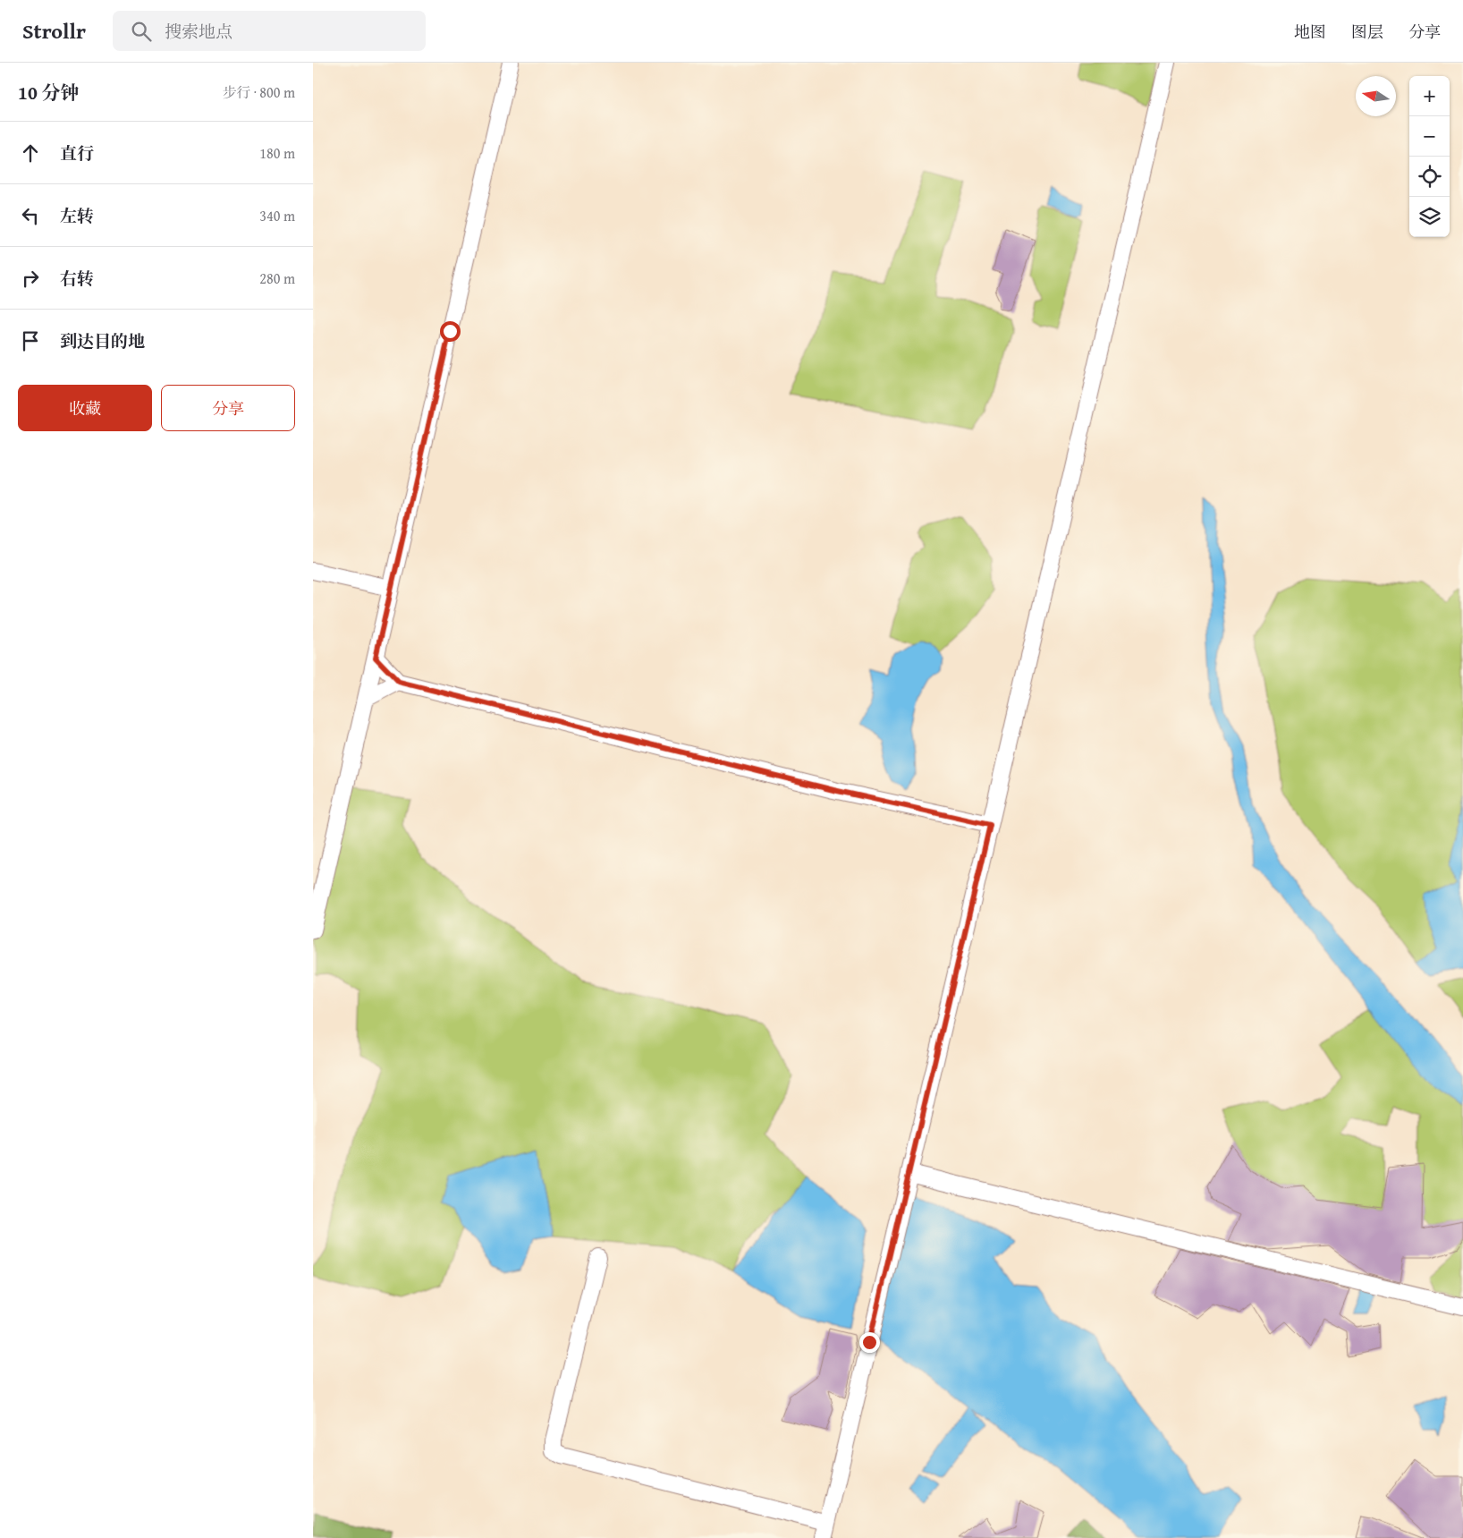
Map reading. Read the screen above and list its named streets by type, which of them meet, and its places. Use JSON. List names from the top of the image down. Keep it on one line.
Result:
{"north":"left","page":{"header":"Strollr","search":"搜索地点","nav":["地图","图层","分享"],"heading":["10 分钟","步行 · 800 m"],"map_buttons":["+","−"],"list":[["直行","180 m"],["左转","340 m"],["右转","280 m"],"到达目的地"],"buttons":["收藏","分享"]}}
